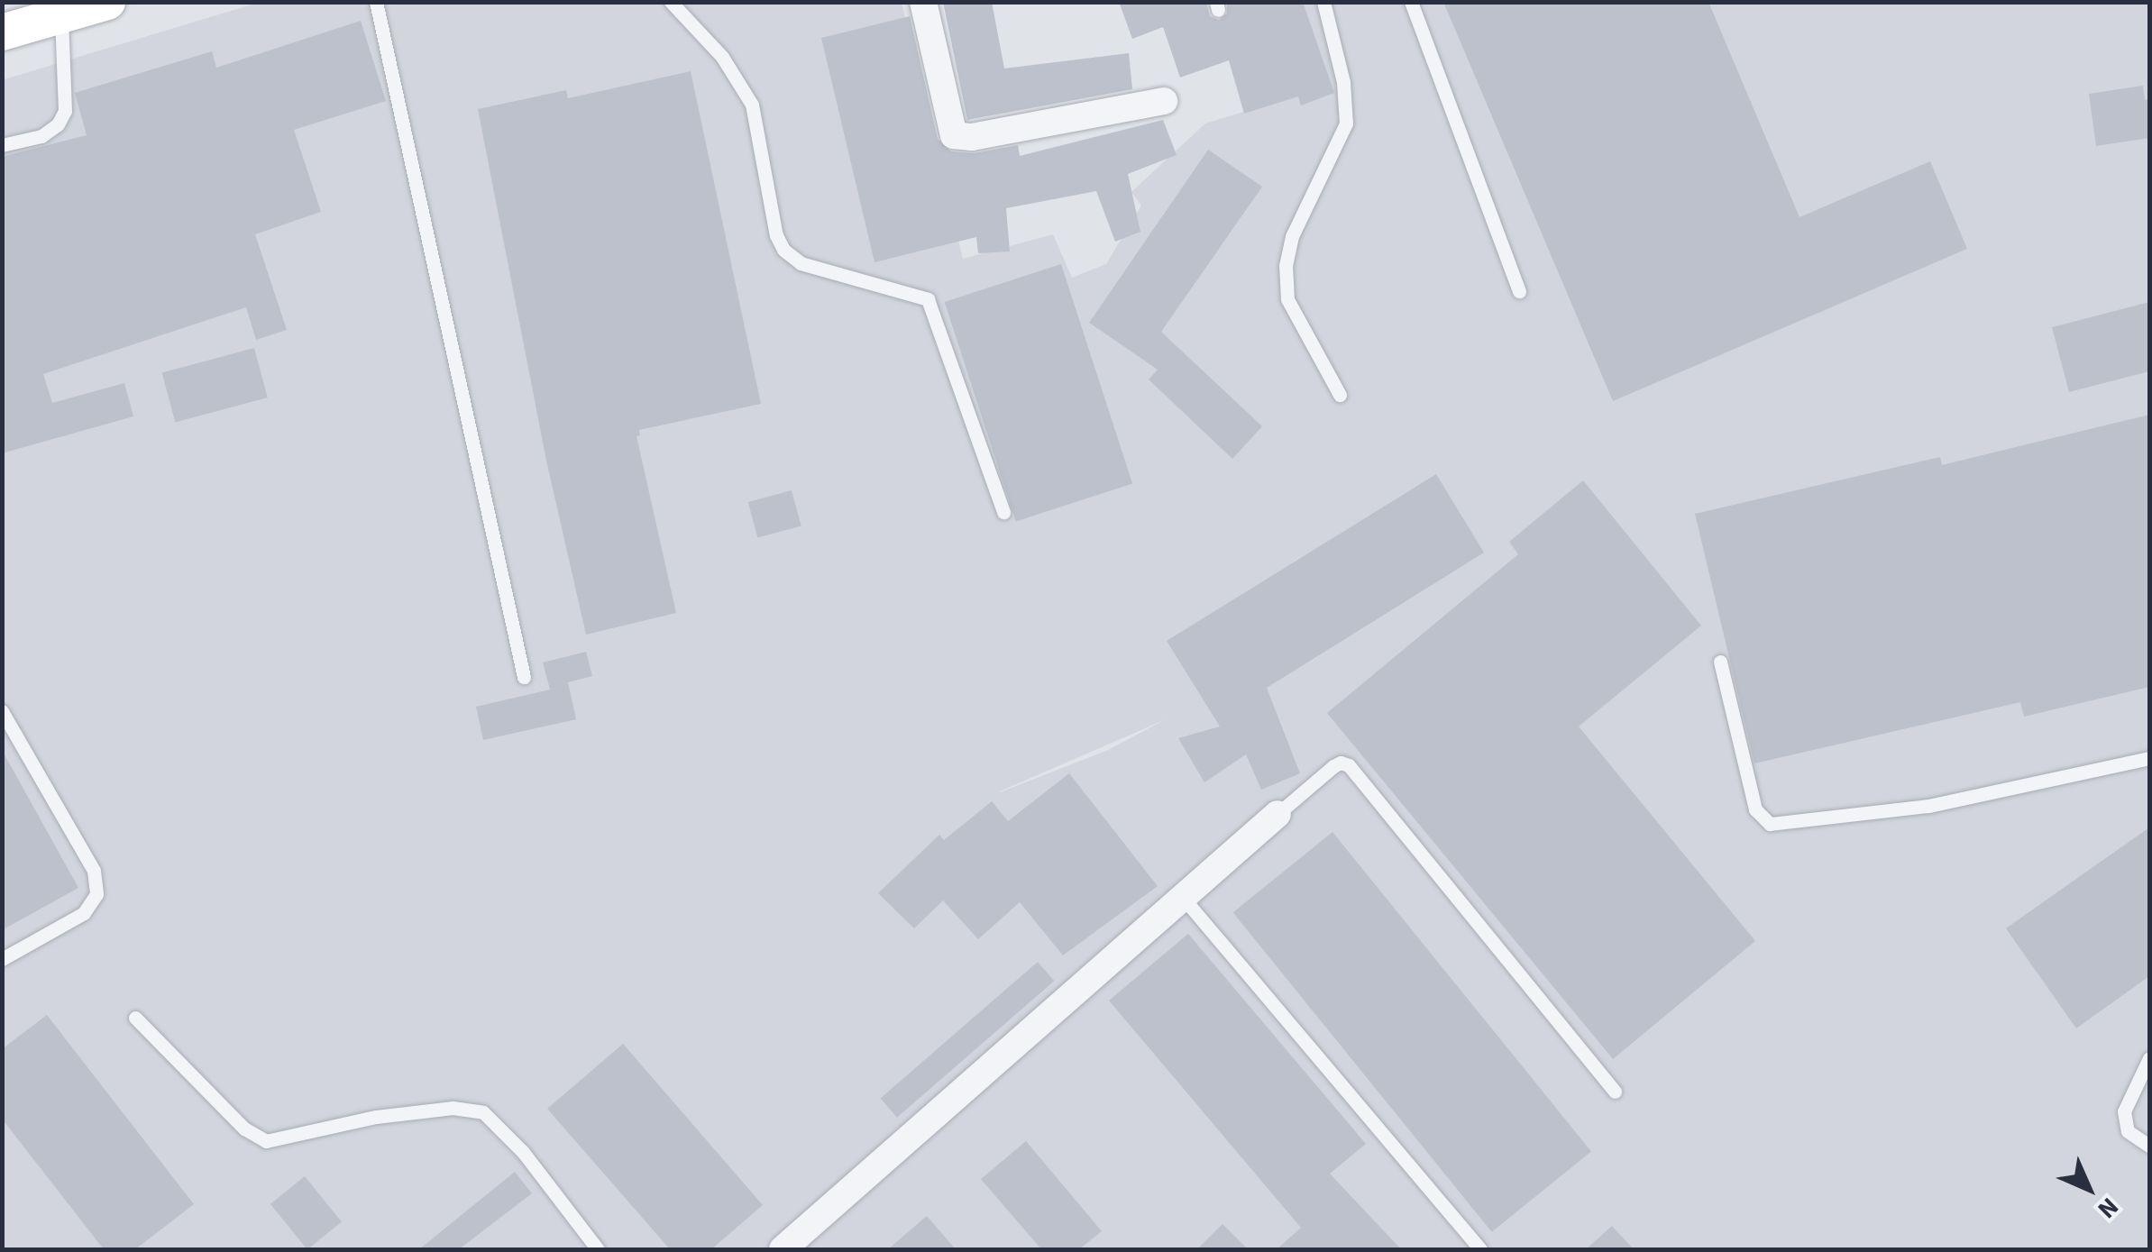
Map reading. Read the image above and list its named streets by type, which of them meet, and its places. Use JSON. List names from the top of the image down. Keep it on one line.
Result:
{"north":"bottom right"}
